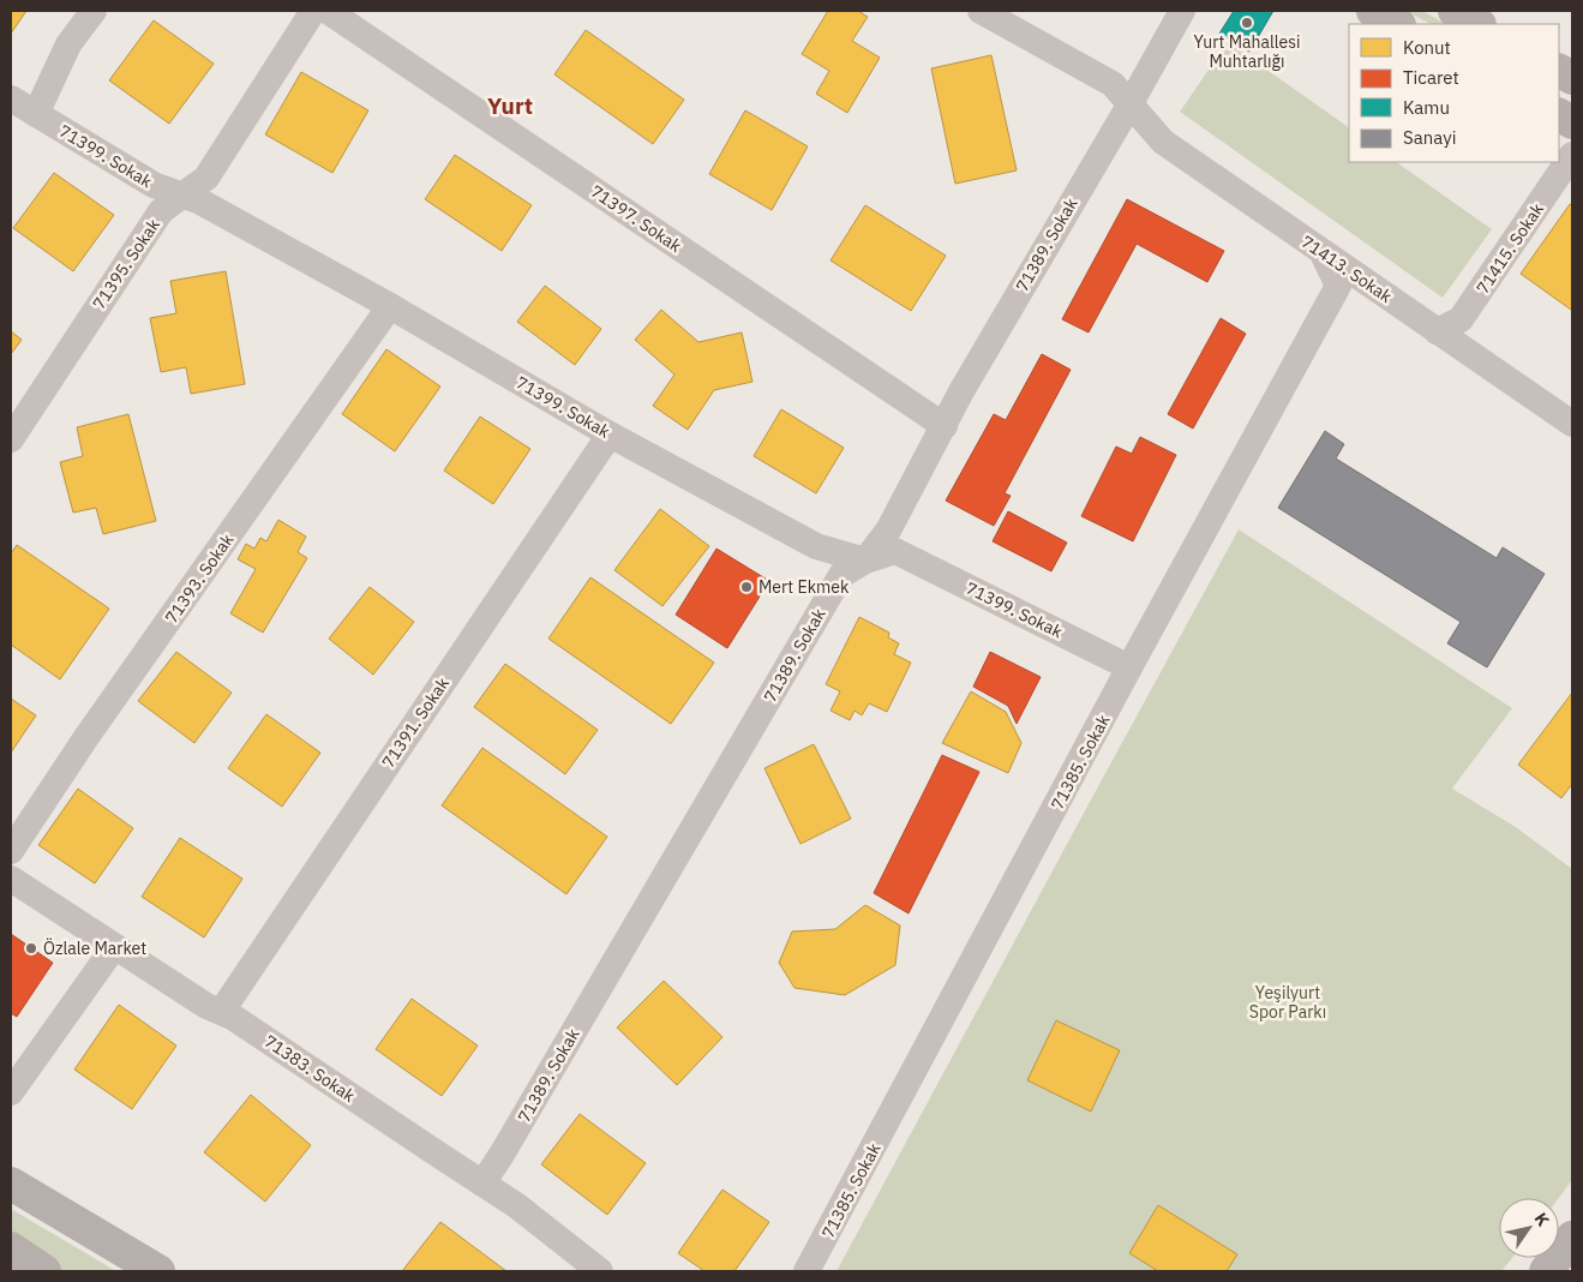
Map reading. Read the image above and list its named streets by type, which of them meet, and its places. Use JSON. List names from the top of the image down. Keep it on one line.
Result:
{"streets":{"street":["71399. Sokak","71397. Sokak","71389. Sokak","71415. Sokak","71395. Sokak","71413. Sokak","71393. Sokak","71391. Sokak","71385. Sokak","71383. Sokak"]},"crossings":[["71399. Sokak","71389. Sokak"],["71399. Sokak","71395. Sokak"],["71399. Sokak","71393. Sokak"],["71399. Sokak","71391. Sokak"],["71399. Sokak","71385. Sokak"],["71397. Sokak","71389. Sokak"],["71389. Sokak","71413. Sokak"],["71389. Sokak","71383. Sokak"],["71415. Sokak","71413. Sokak"],["71413. Sokak","71385. Sokak"],["71391. Sokak","71383. Sokak"]],"districts":["Yurt"],"parks":["Yeşilyurt Spor Parkı"],"places":["Yurt Mahallesi Muhtarlığı","Mert Ekmek","Özlale Market"],"legend":["Konut","Ticaret","Kamu","Sanayi"],"north":"top right"}
